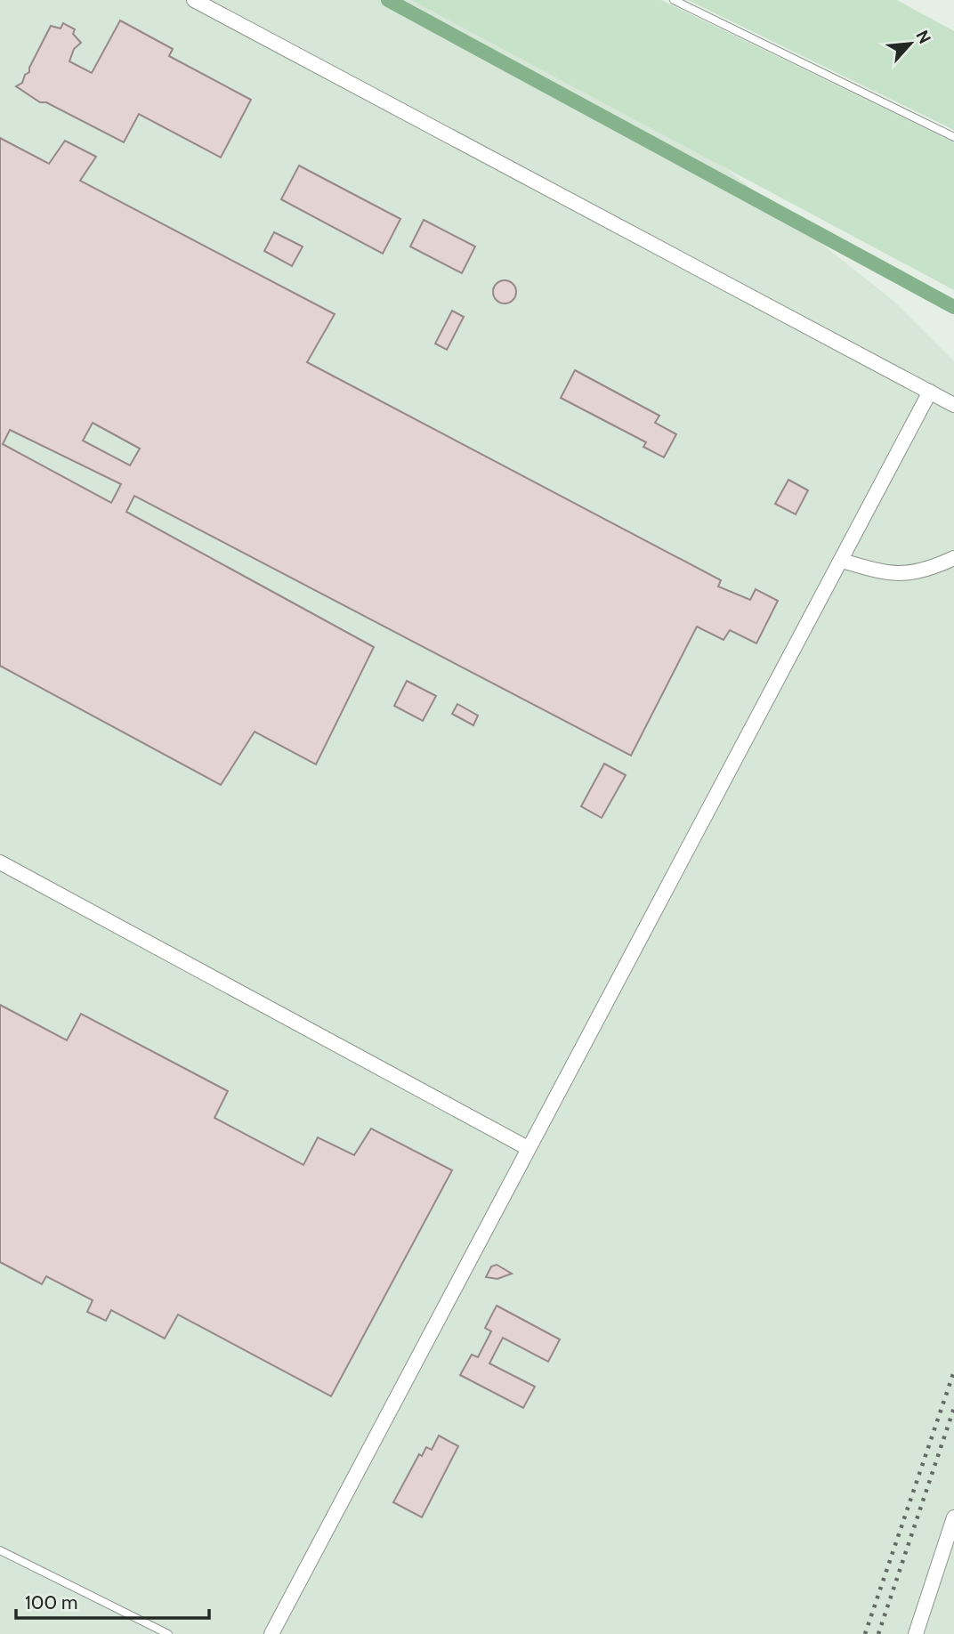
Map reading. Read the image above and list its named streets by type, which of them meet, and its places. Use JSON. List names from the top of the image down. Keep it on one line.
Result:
{"scale_bar":"100 m","north":"top right"}
